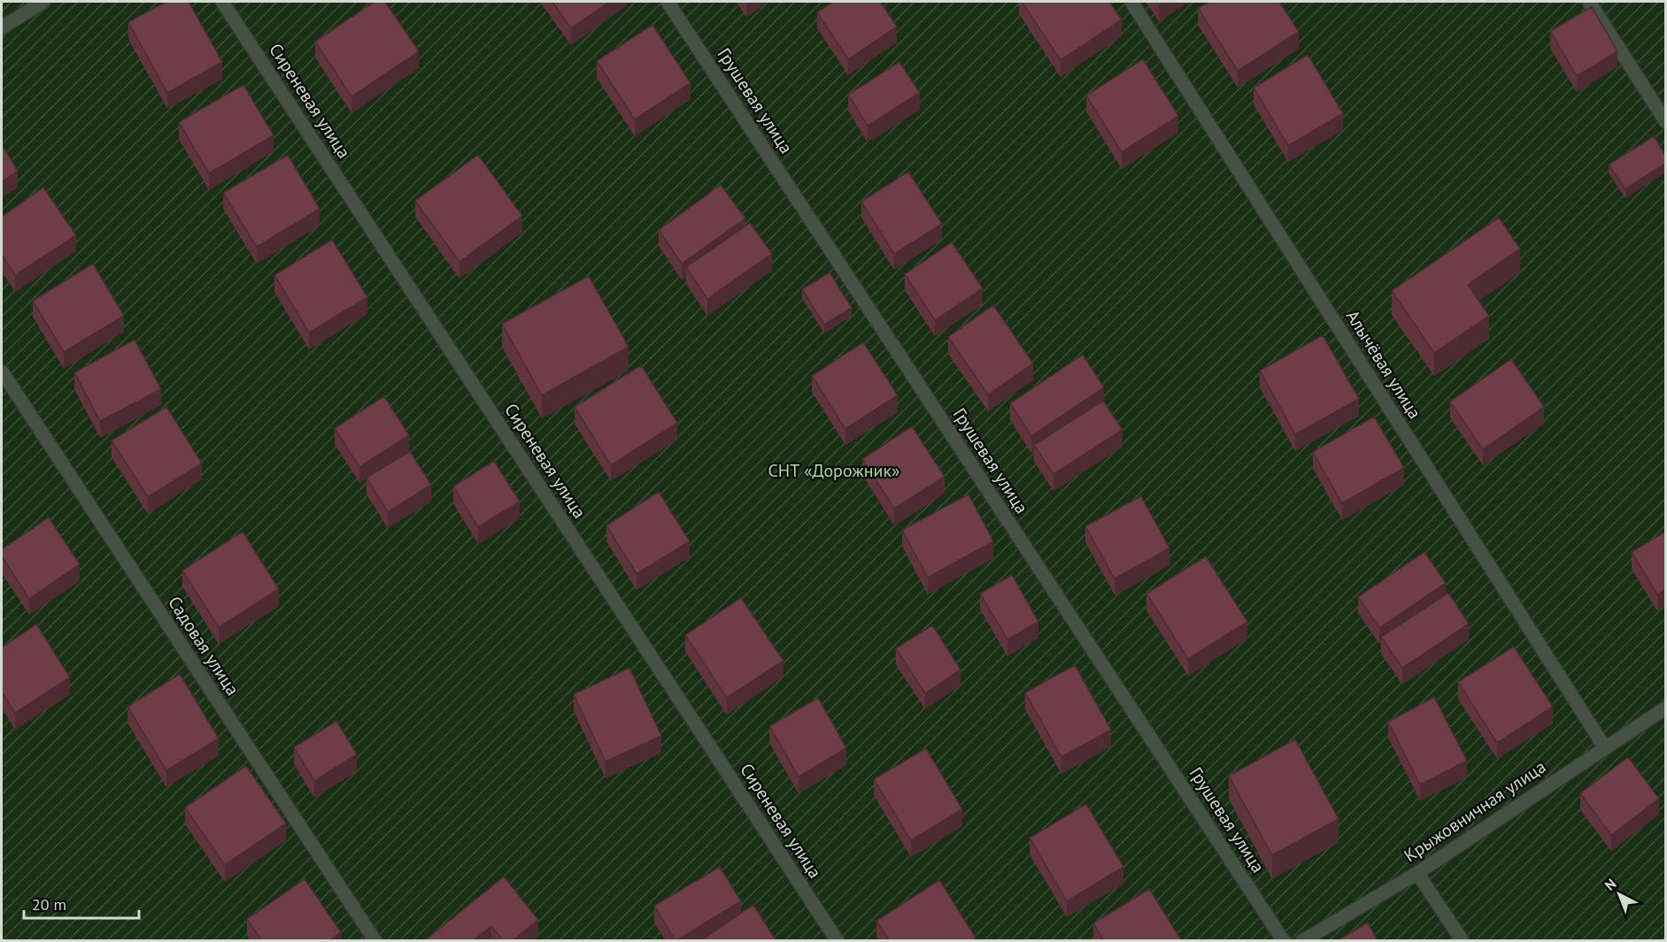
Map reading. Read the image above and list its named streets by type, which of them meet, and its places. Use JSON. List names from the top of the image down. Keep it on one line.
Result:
{"streets":{"street":["Сиреневая улица","Грушевая улица","Алычёвая улица","Садовая улица","Крыжовничная улица"]},"crossings":[["Алычёвая улица","Крыжовничная улица"]],"parks":["СНТ «Дорожник»"],"scale_bar":"20 m","north":"top left"}
